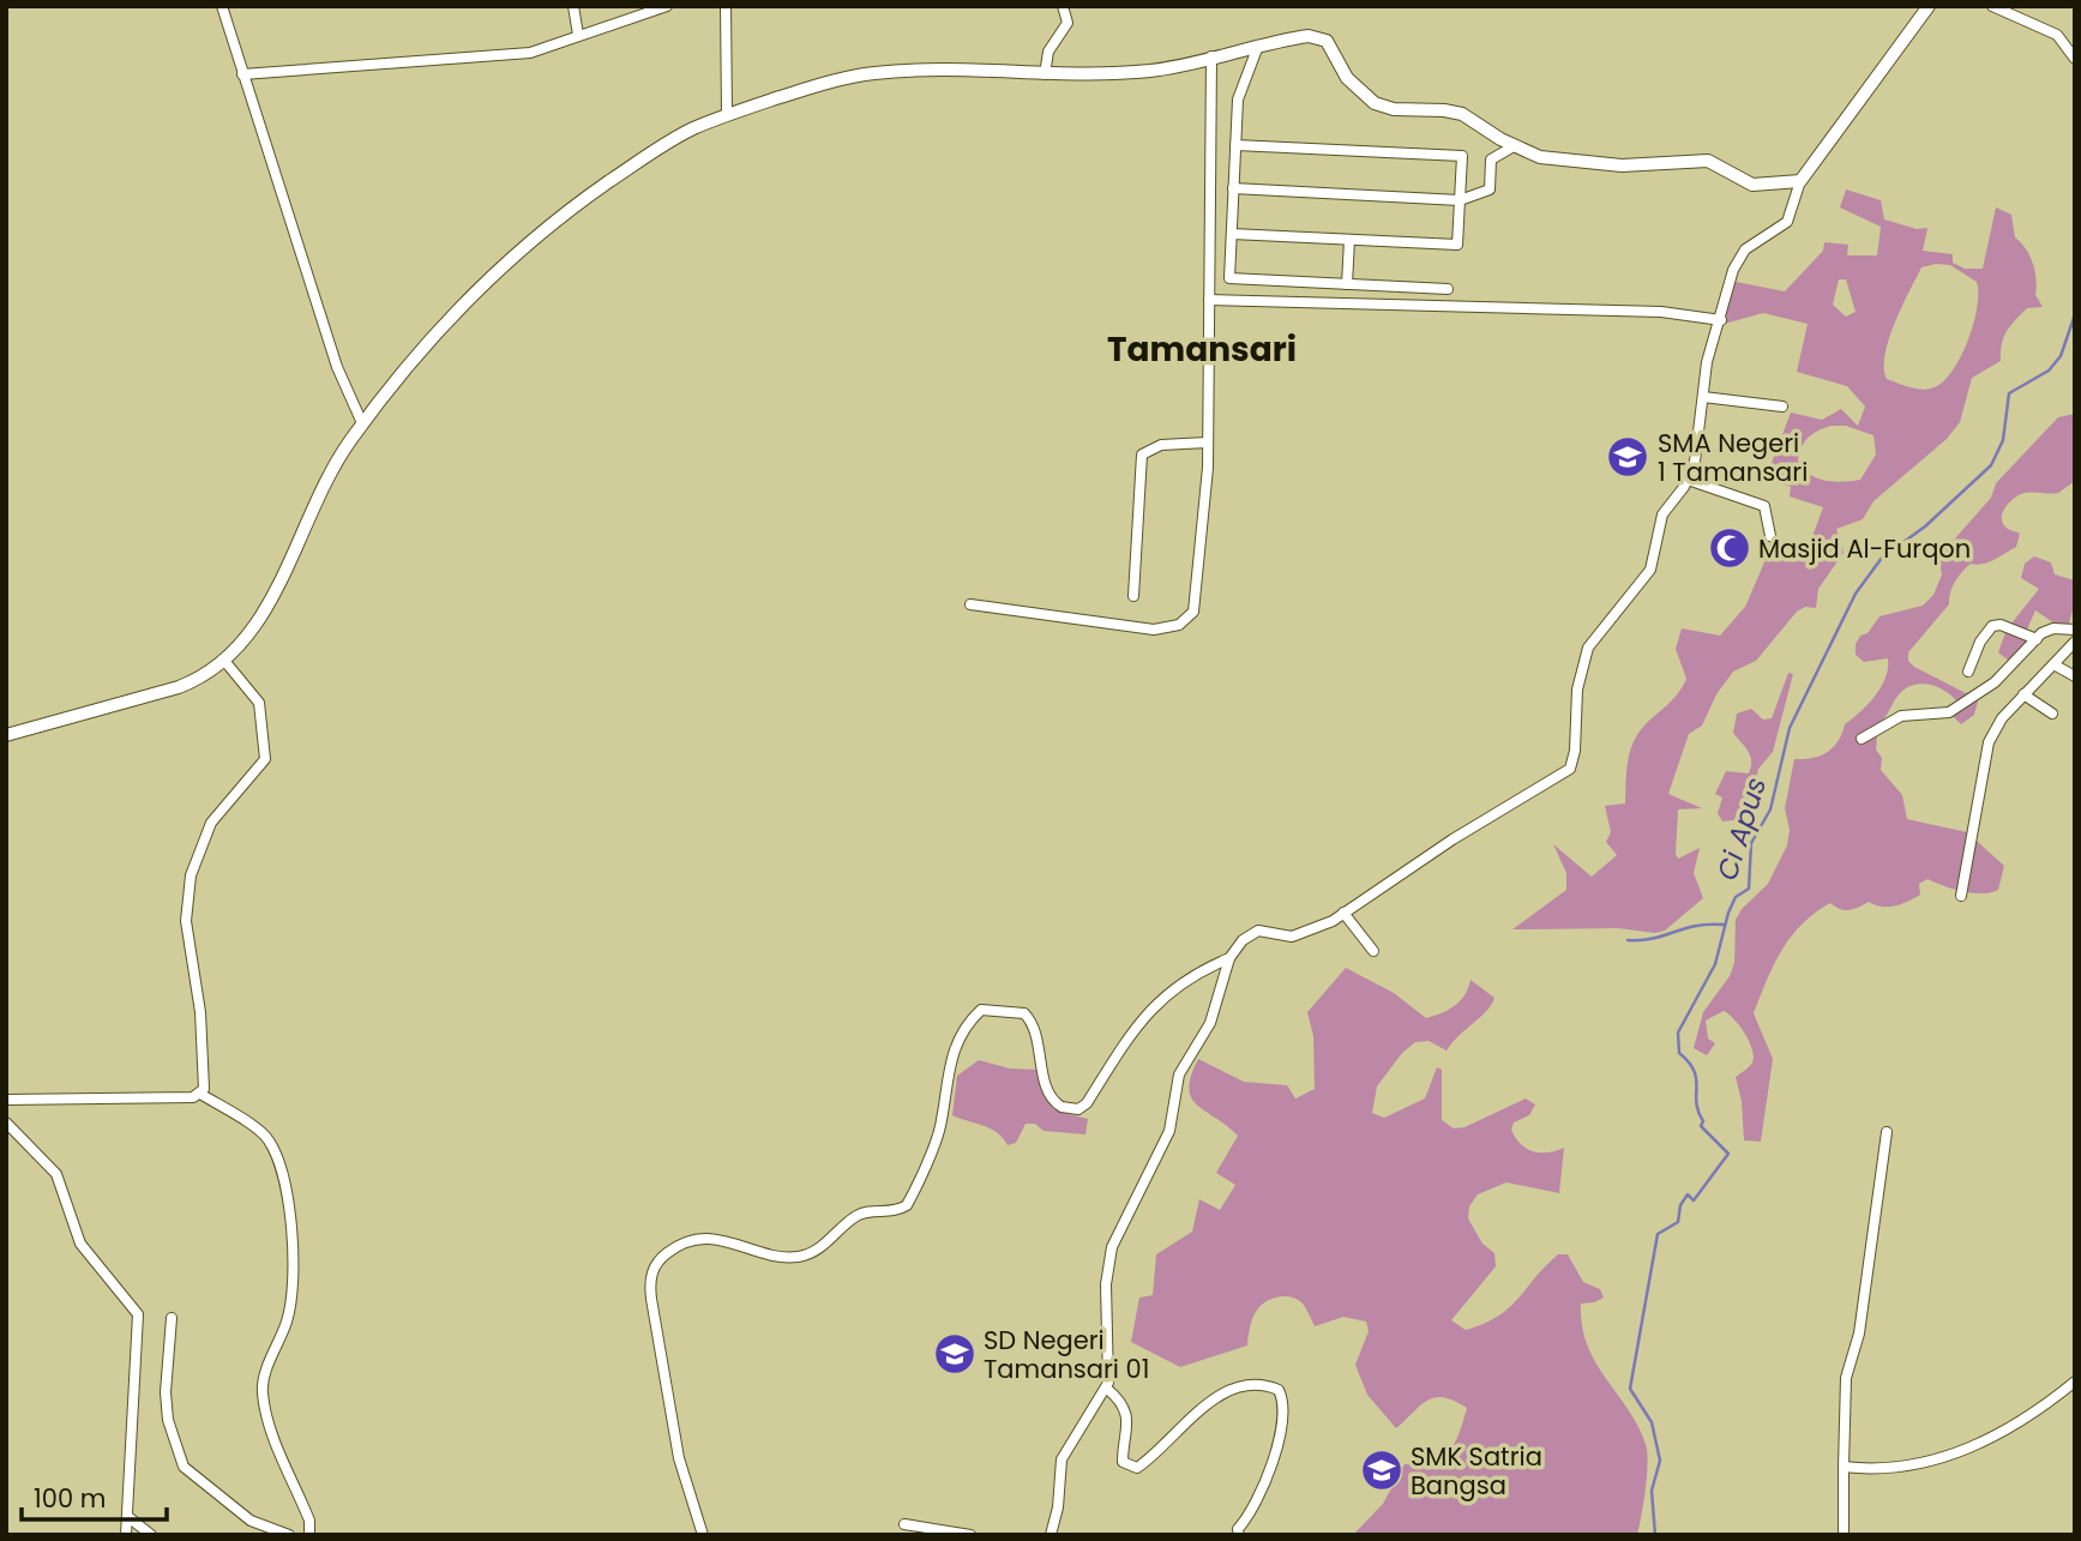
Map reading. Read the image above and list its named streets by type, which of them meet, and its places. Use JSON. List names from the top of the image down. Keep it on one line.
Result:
{"districts":["Tamansari"],"water":["Ci Apus"],"places":{"school or university":["SMA Negeri 1 Tamansari","SD Negeri Tamansari 01","SMK Satria Bangsa"],"mosque":["Masjid Al-Furqon"]},"scale_bar":"100 m"}
